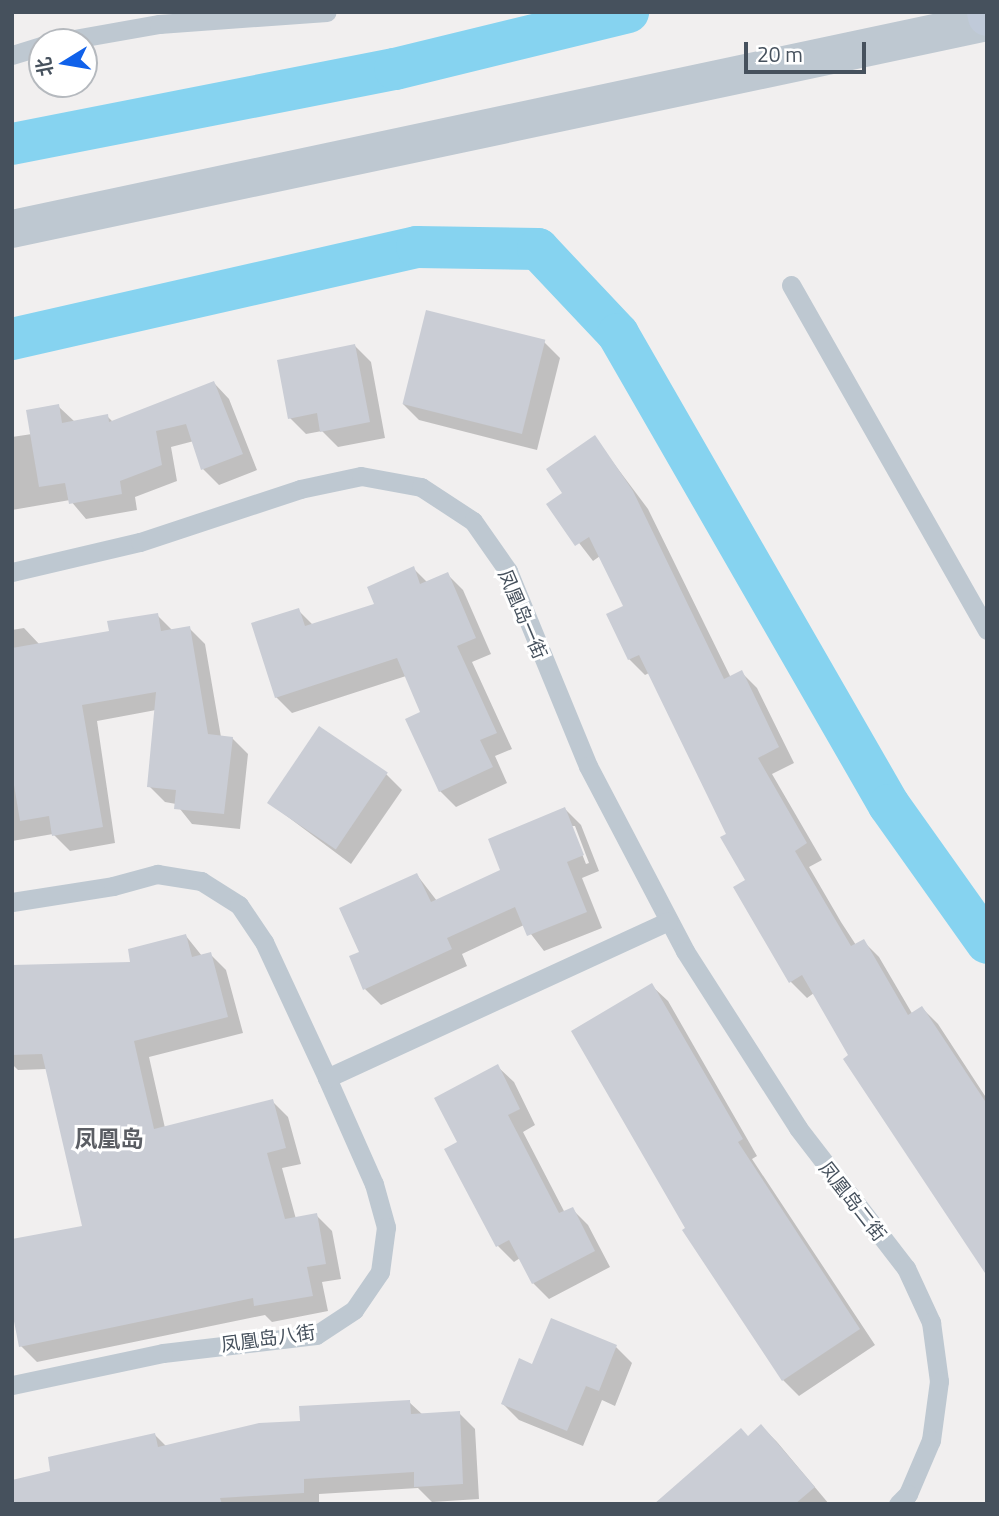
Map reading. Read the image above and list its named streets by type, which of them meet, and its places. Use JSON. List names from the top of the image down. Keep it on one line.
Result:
{"streets":{"lane":["凤凰岛一街","凤凰岛二街","凤凰岛八街"]},"crossings":[["凤凰岛一街","凤凰岛二街"]],"districts":["凤凰岛"],"scale_bar":"20 m","north":"left"}
